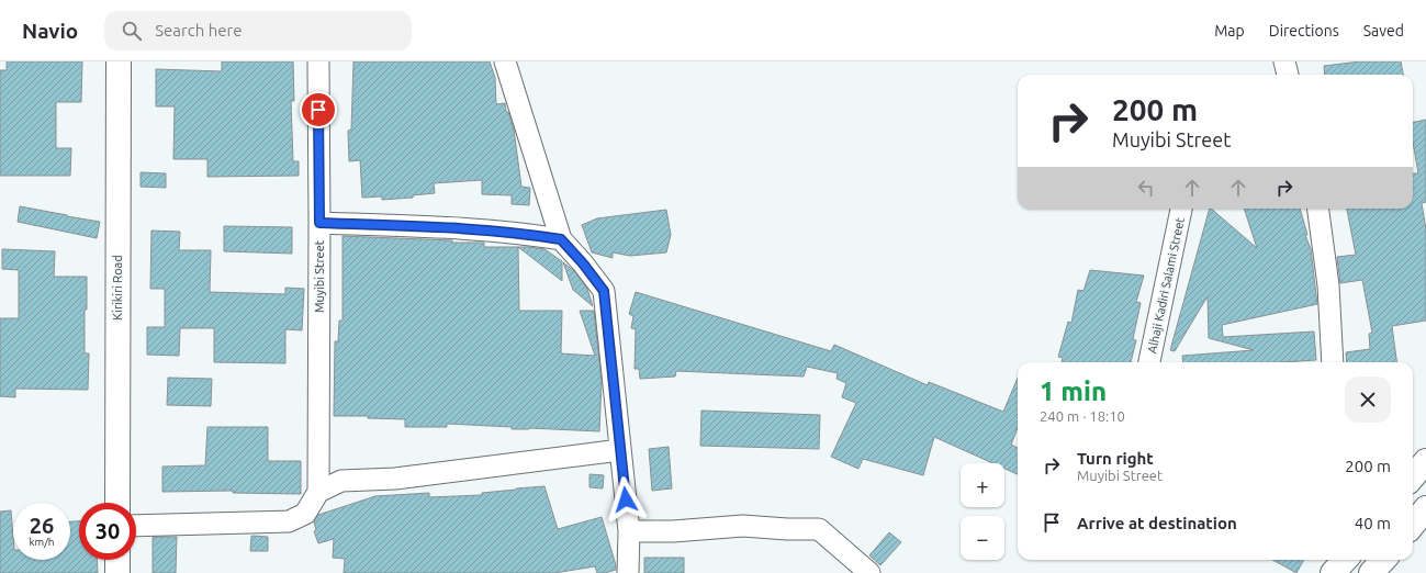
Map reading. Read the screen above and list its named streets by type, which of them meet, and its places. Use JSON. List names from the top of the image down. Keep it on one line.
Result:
{"streets":{"main road":["Kirikiri Road"],"street":["Muyibi Street","Alhaji Kadiri Salami Street"]},"page":{"header":"Navio","search":"Search here","nav":["Map","Directions","Saved"],"turn":["200 m","Muyibi Street"],"heading":["1 min","240 m · 18:10"],"list":[{"name":"Turn right","note":"Muyibi Street","value":"200 m"},{"name":"Arrive at destination","value":"40 m"}],"map_buttons":["+","−"],"speed":"26 km/h","limit":"30"}}
